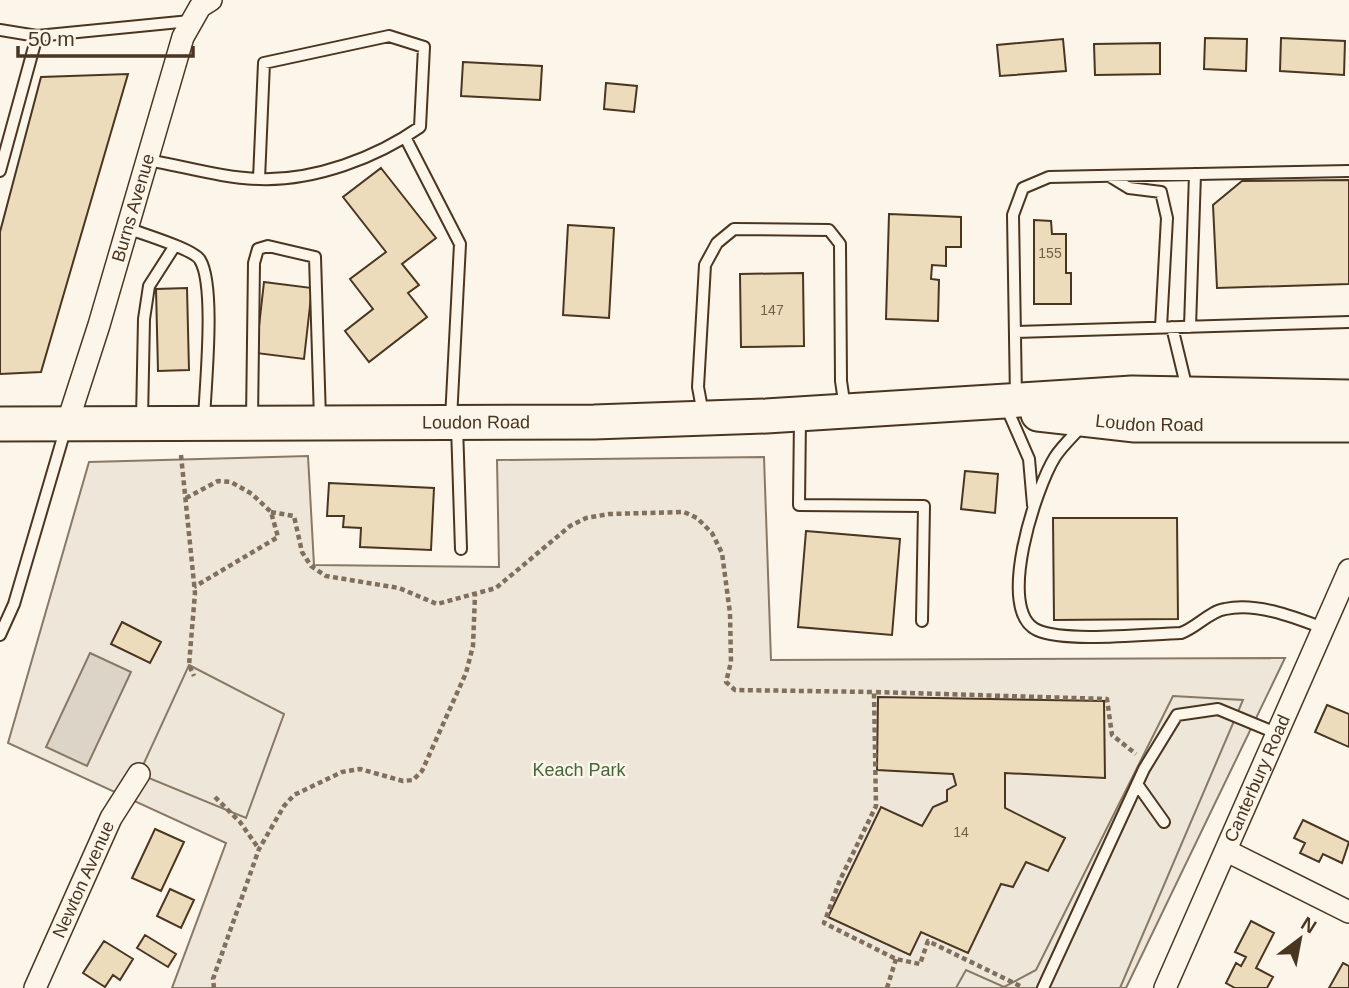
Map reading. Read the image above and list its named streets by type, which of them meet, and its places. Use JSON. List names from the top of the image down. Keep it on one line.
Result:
{"streets":{"main road":["Loudon Road"],"street":["Burns Avenue","Canterbury Road","Newton Avenue"]},"crossings":[["Burns Avenue","Loudon Road"]],"parks":["Keach Park"],"house_numbers":["155","147","14"],"scale_bar":"50 m","north":"top right"}
